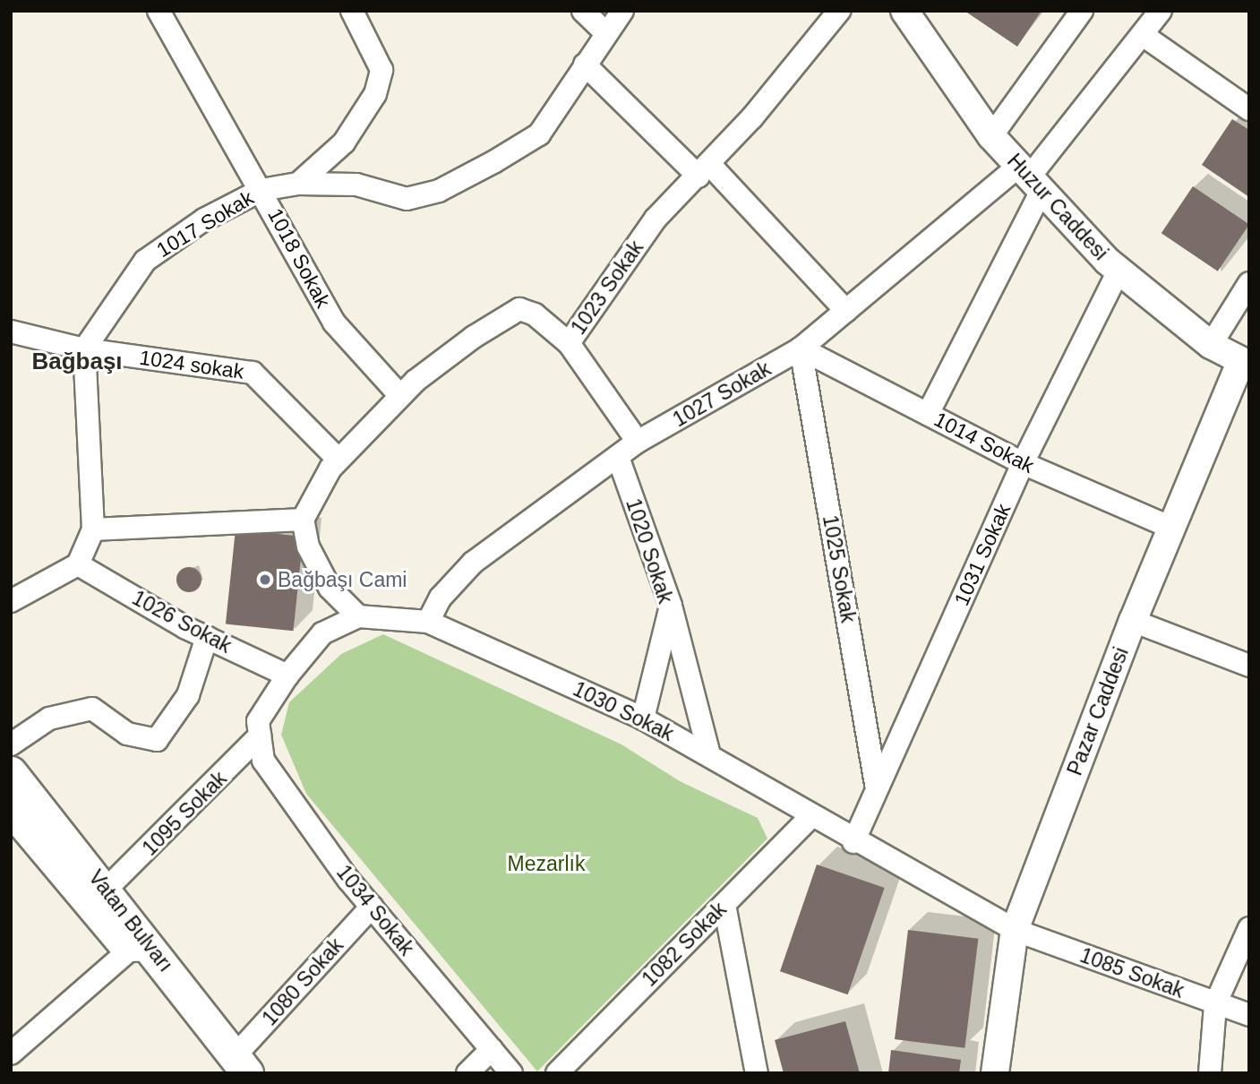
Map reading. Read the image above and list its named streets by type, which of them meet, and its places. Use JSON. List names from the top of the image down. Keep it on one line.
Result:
{"streets":{"main road":["Vatan Bulvarı"],"street":["Huzur Caddesi","1017 Sokak","1018 Sokak","1023 Sokak","1024 sokak","1027 Sokak","1014 Sokak","1020 Sokak","1031 Sokak","1025 Sokak","1026 Sokak","1030 Sokak","Pazar Caddesi","1095 Sokak","1034 Sokak","1082 Sokak","1085 Sokak","1080 Sokak"]},"crossings":[["Huzur Caddesi","1027 Sokak"],["Huzur Caddesi","1031 Sokak"],["Huzur Caddesi","Pazar Caddesi"],["1017 Sokak","1018 Sokak"],["1017 Sokak","1024 sokak"],["1018 Sokak","1023 Sokak"],["1023 Sokak","1024 sokak"],["1027 Sokak","1014 Sokak"],["1027 Sokak","1020 Sokak"],["1027 Sokak","1025 Sokak"],["1027 Sokak","1030 Sokak"],["1014 Sokak","1031 Sokak"],["1014 Sokak","1025 Sokak"],["1014 Sokak","Pazar Caddesi"],["1020 Sokak","1030 Sokak"],["1031 Sokak","1025 Sokak"],["1031 Sokak","1030 Sokak"],["1026 Sokak","1030 Sokak"],["1030 Sokak","Pazar Caddesi"],["1030 Sokak","1095 Sokak"],["1030 Sokak","1034 Sokak"],["1030 Sokak","1082 Sokak"],["1030 Sokak","1085 Sokak"],["Pazar Caddesi","1085 Sokak"],["1095 Sokak","1034 Sokak"],["1095 Sokak","Vatan Bulvarı"],["1034 Sokak","1080 Sokak"],["Vatan Bulvarı","1080 Sokak"]],"districts":["Bağbaşı"],"parks":["Mezarlık"],"places":["Bağbaşı Cami"]}
